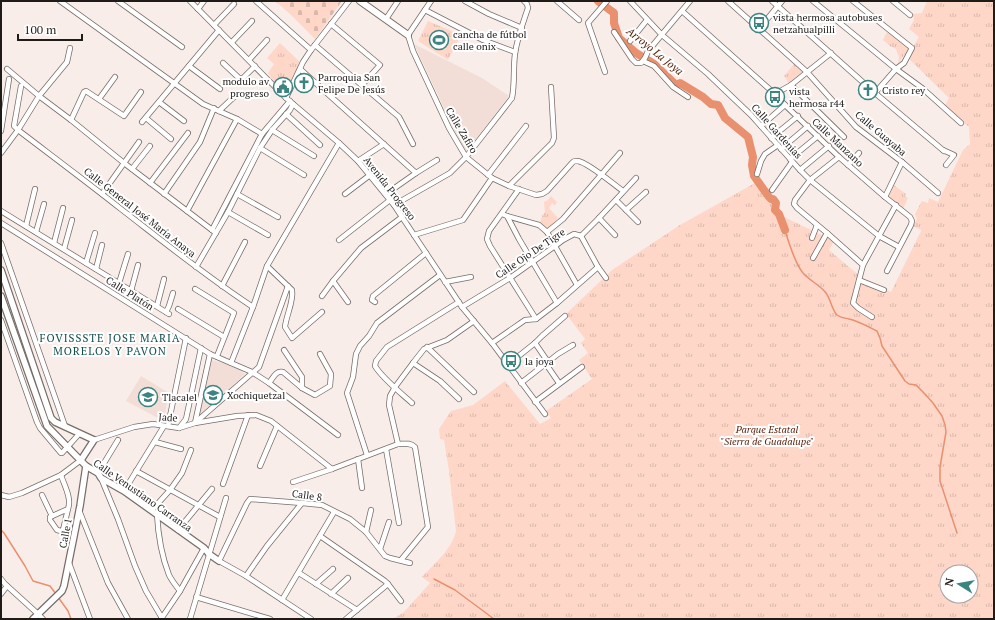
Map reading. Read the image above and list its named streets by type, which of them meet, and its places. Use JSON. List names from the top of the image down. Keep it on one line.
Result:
{"streets":{"street":["Calle Zafiro","Calle Gardenias","Calle Guayaba","Calle Manzano","Avenida Progreso","Calle General José María Anaya","Calle Ojo De Tigre","Calle Platón","Jade","Calle Venustiano Carranza","Calle 8","Calle 1"]},"crossings":[["Calle Gardenias","Calle Manzano"],["Avenida Progreso","Calle Ojo De Tigre"],["Calle Venustiano Carranza","Calle 8"],["Calle Venustiano Carranza","Calle 1"]],"districts":["FOVISSSTE JOSE MARIA MORELOS Y PAVON"],"water":["Arroyo La Joya"],"parks":["Parque Estatal \"Sierra de Guadalupe\""],"places":{"bus stop":["vista hermosa autobuses netzahualpilli","vista hermosa r44","la joya"],"sports":["cancha de fútbol calle onix"],"church":["Parroquia San Felipe De Jesús","Cristo rey"],"public building":["modulo av progreso"],"school or university":["Xochiquetzal","Tlacalel"]},"scale_bar":"100 m","north":"left"}
